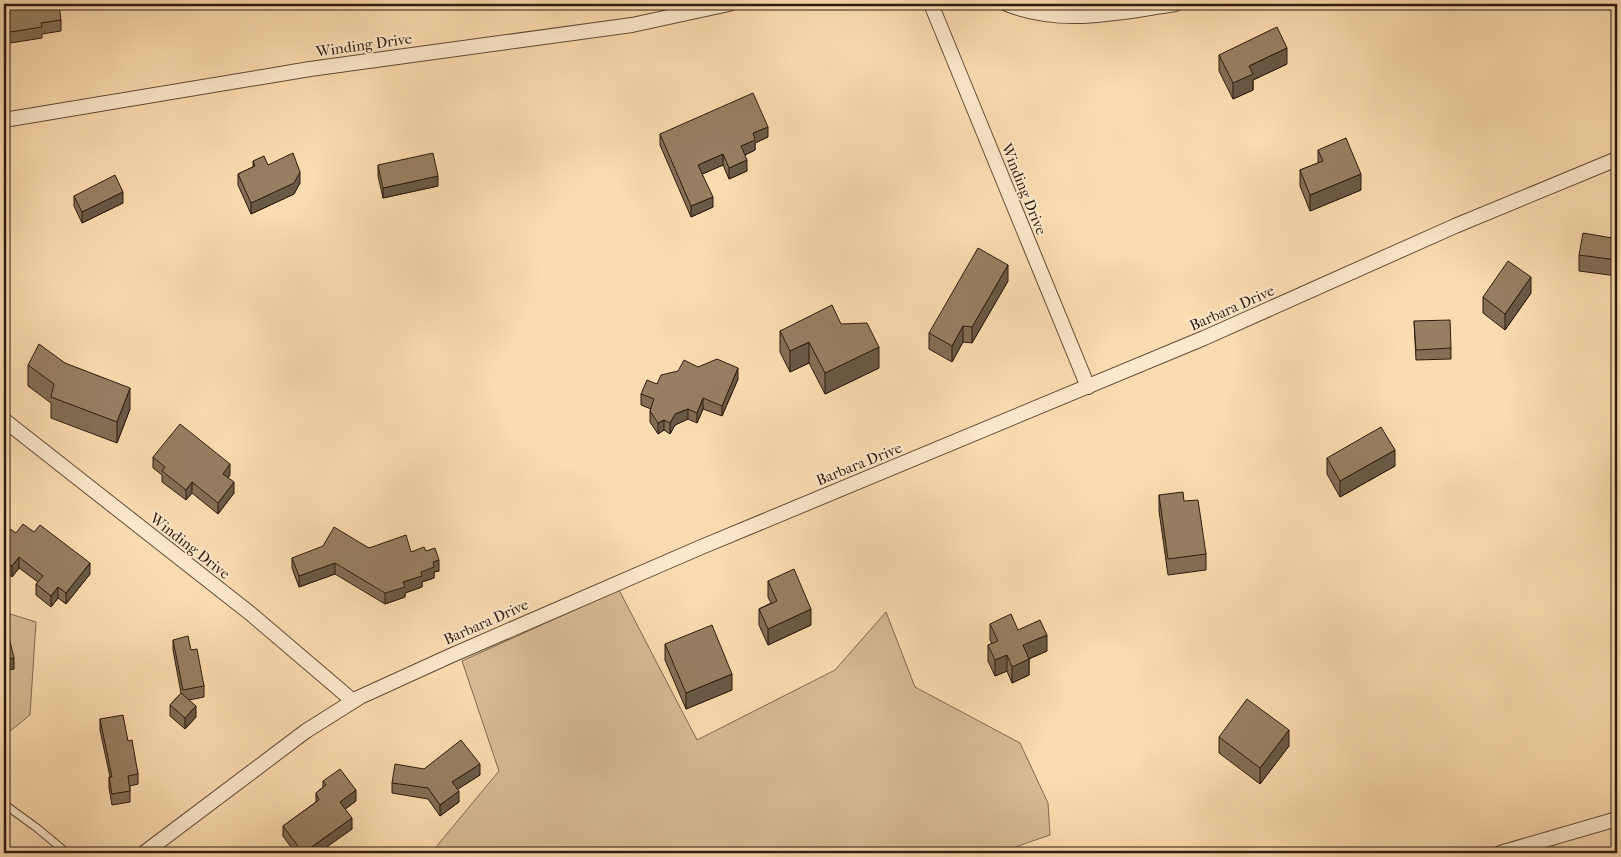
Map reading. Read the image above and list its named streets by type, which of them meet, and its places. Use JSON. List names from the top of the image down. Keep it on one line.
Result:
{"streets":{"street":["Winding Drive","Barbara Drive"]},"crossings":[["Winding Drive","Barbara Drive"]]}
